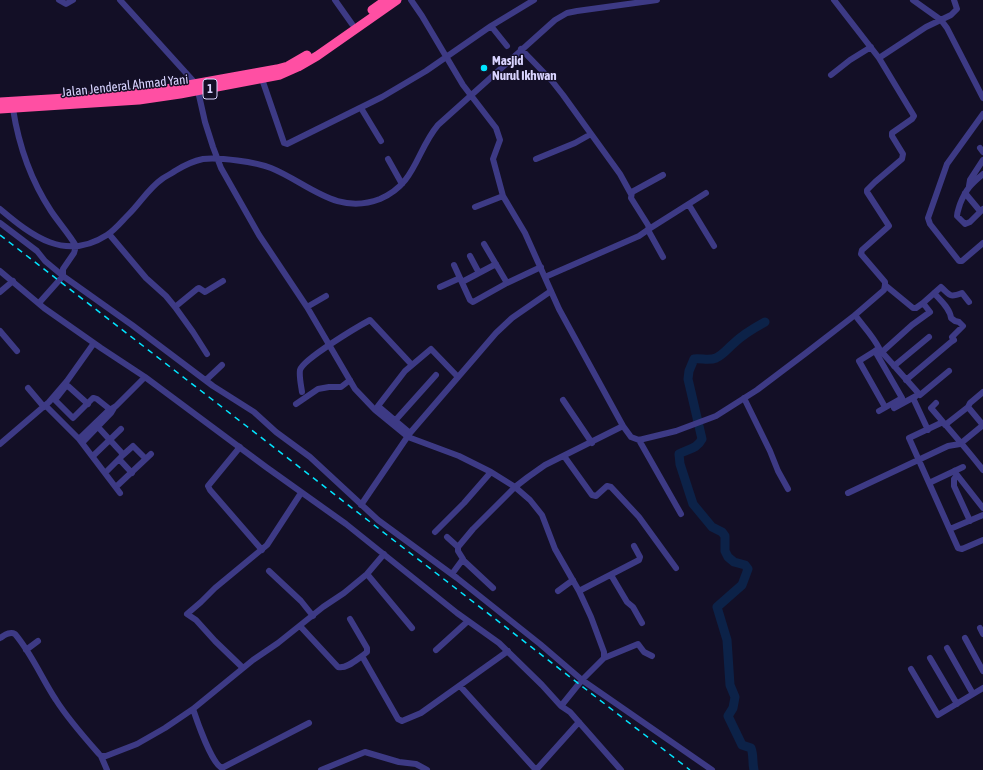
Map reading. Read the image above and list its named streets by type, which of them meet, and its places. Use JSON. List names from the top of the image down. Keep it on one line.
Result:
{"streets":{"highway":["Jalan Jenderal Ahmad Yani","1"]},"crossings":[["Jalan Jenderal Ahmad Yani","1"]],"places":["Masjid Nurul Ikhwan"]}
